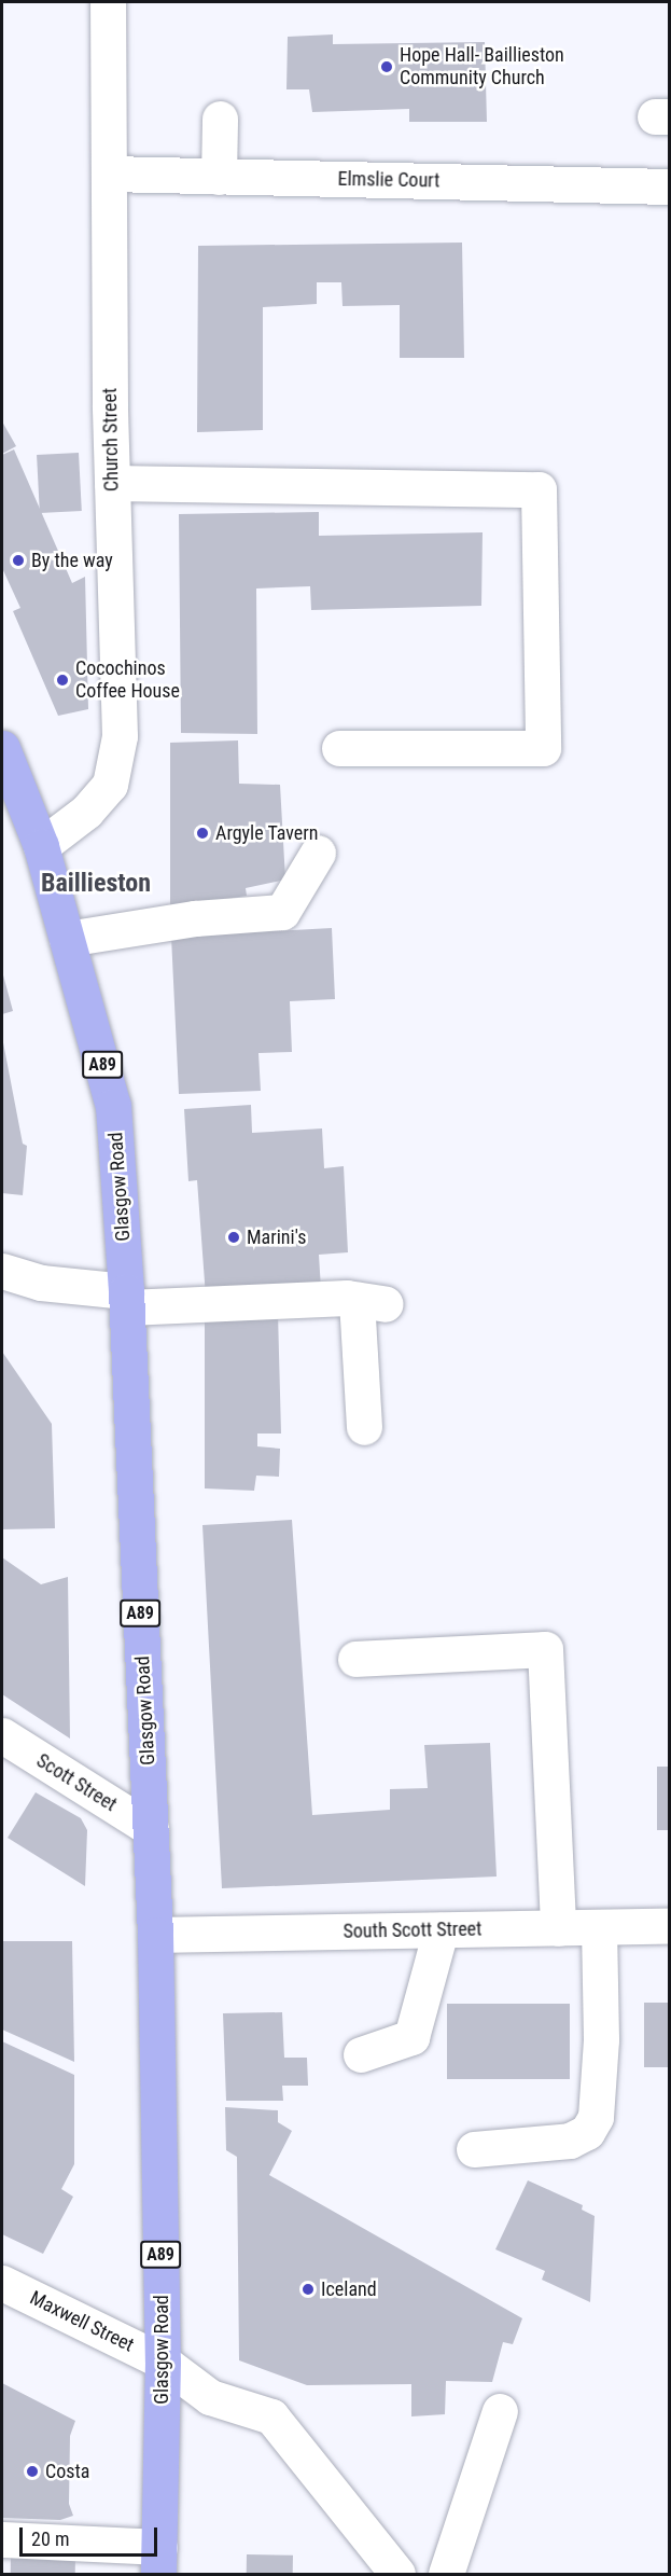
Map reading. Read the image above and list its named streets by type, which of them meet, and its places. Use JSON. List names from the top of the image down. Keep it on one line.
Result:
{"streets":{"main road":["A89","Glasgow Road"],"street":["Elmslie Court","Church Street","Scott Street","South Scott Street","Maxwell Street"]},"crossings":[["Elmslie Court","Church Street"],["Church Street","Glasgow Road"],["Glasgow Road","Scott Street"],["Glasgow Road","South Scott Street"],["Glasgow Road","Maxwell Street"]],"districts":["Baillieston"],"places":["Hope Hall- Baillieston Community Church","By the way","Cocochinos Coffee House","Argyle Tavern","Marini's","Iceland","Costa"],"scale_bar":"20 m"}
